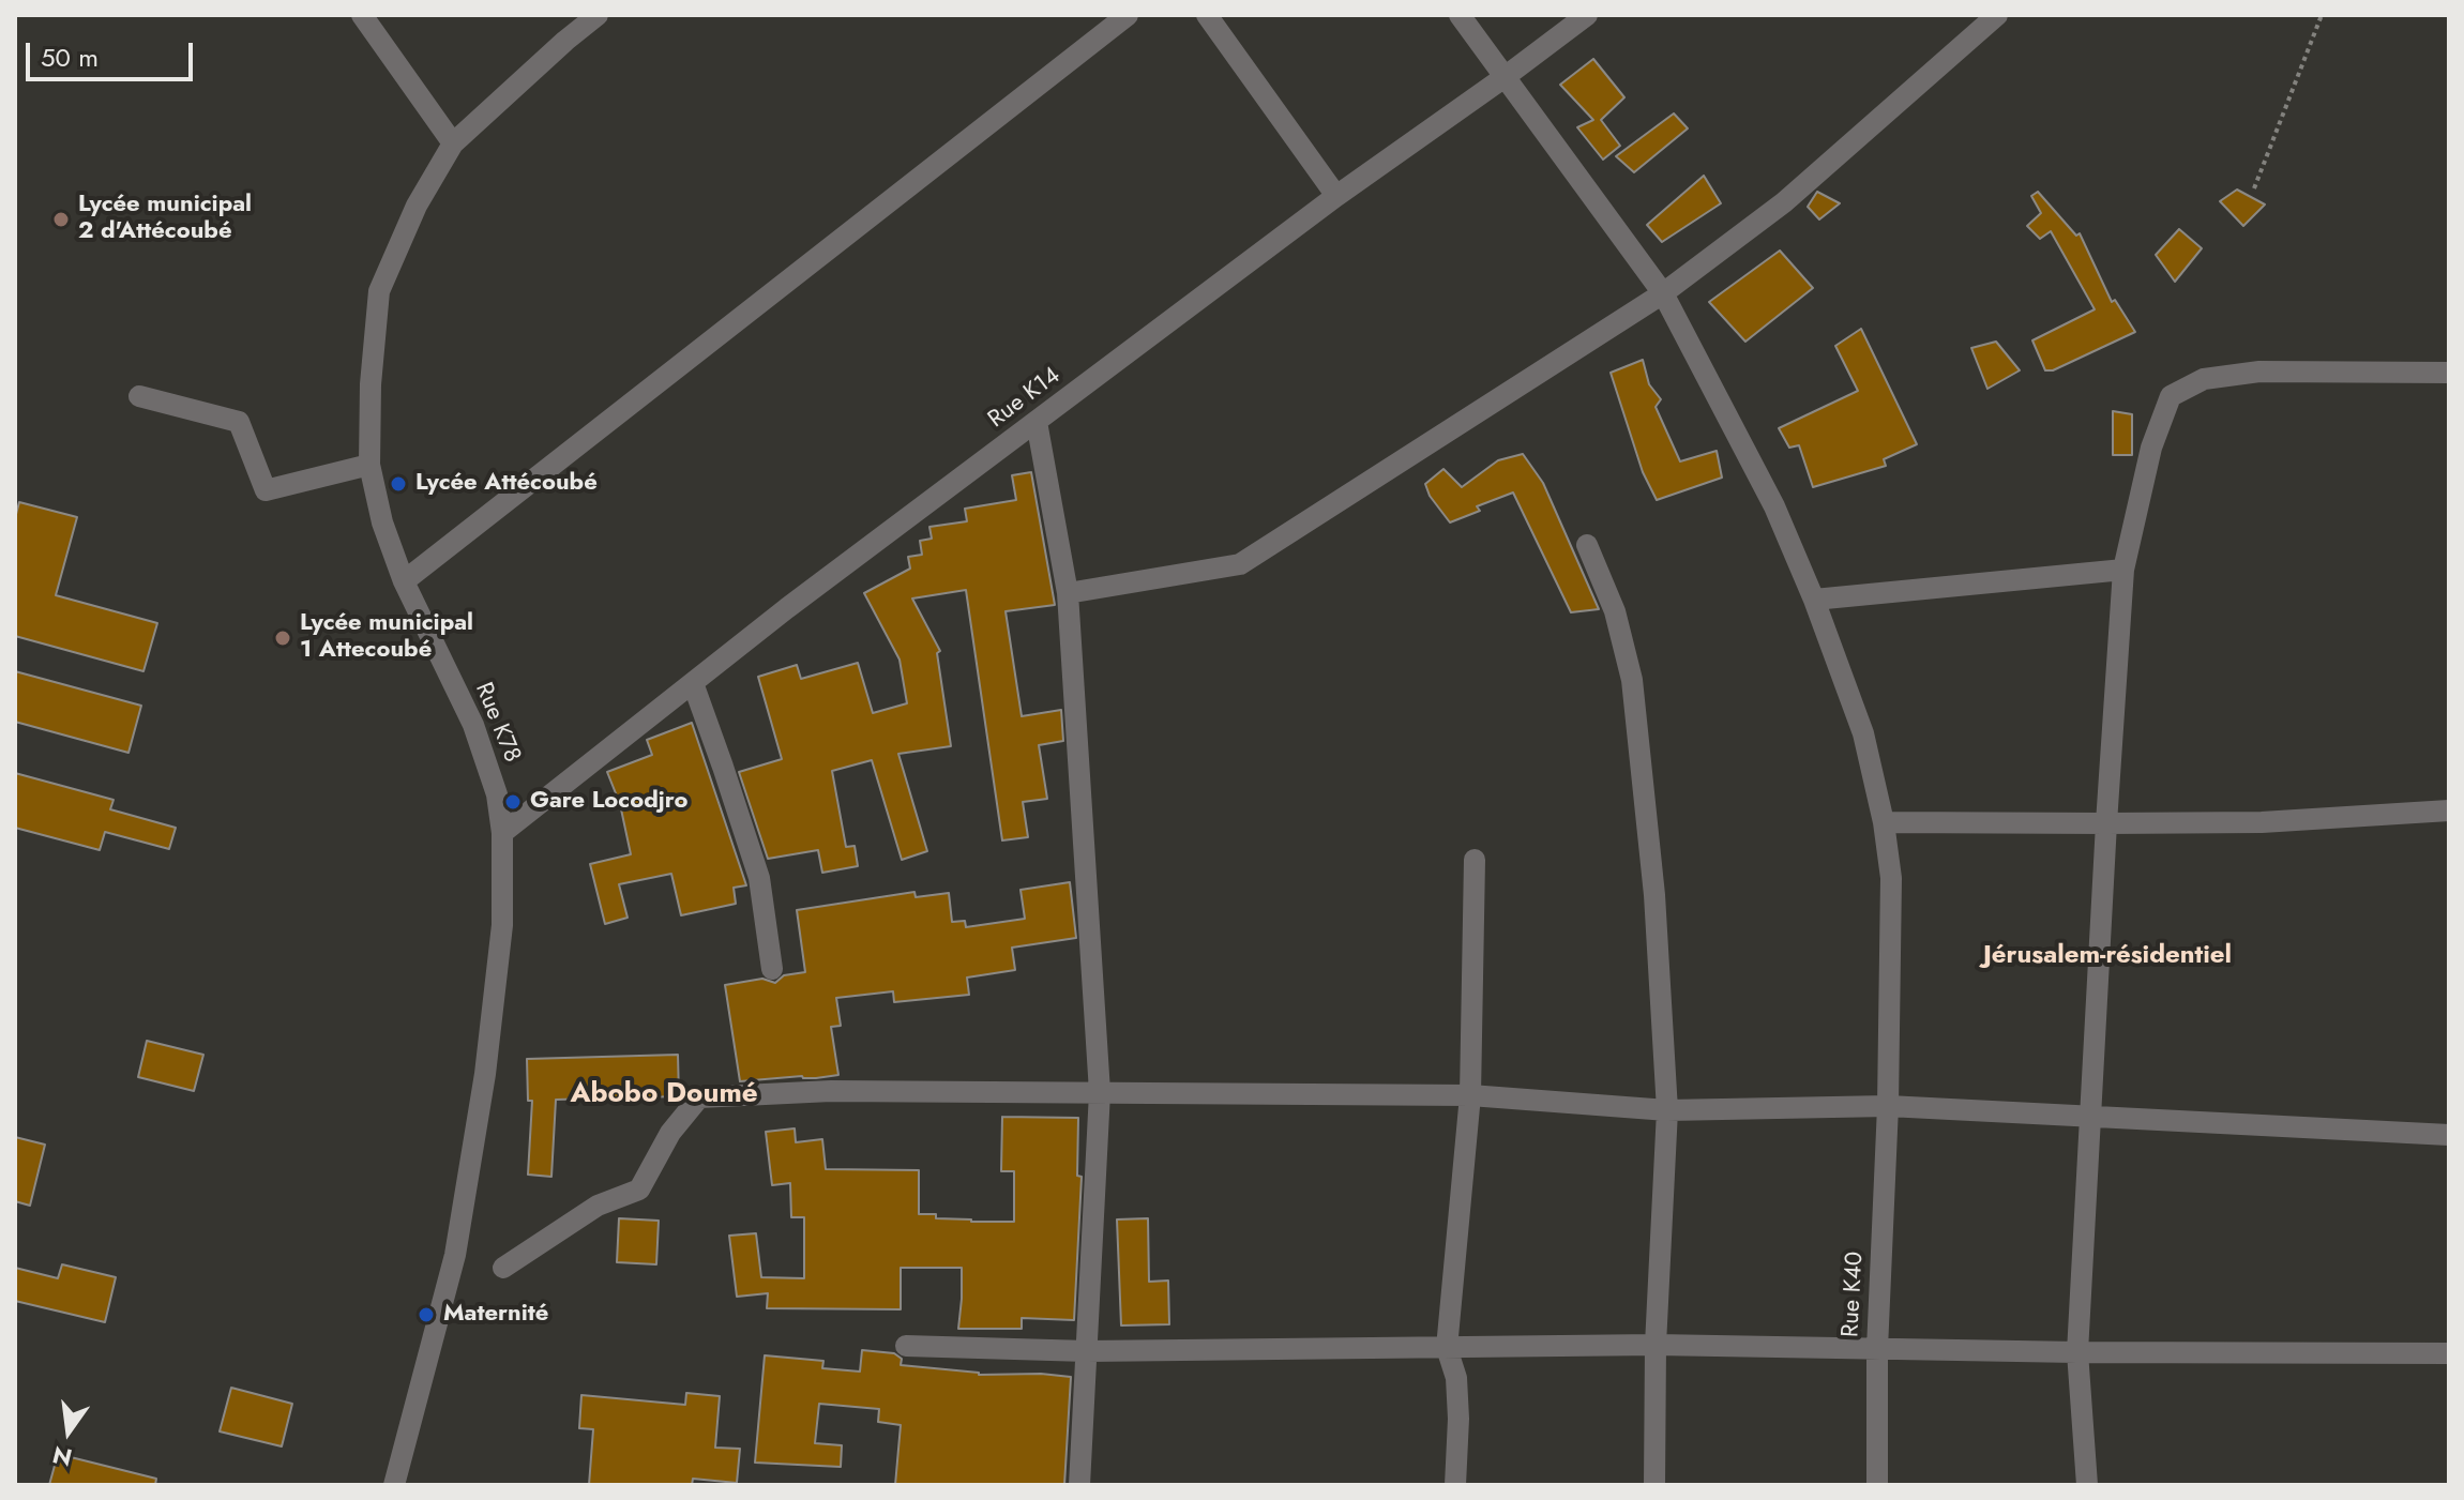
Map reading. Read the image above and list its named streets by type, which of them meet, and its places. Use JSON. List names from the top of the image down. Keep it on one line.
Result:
{"streets":{"street":["Rue K14","Rue K78","Rue K40"]},"crossings":[["Rue K14","Rue K78"],["Rue K14","Rue K40"]],"districts":["Jérusalem-résidentiel","Abobo Doumé"],"places":["Lycée municipal 2 d'Attécoubé","Lycée Attécoubé","Lycée municipal 1 Attecoubé","Gare Locodjro","Maternité"],"scale_bar":"50 m","north":"bottom"}
